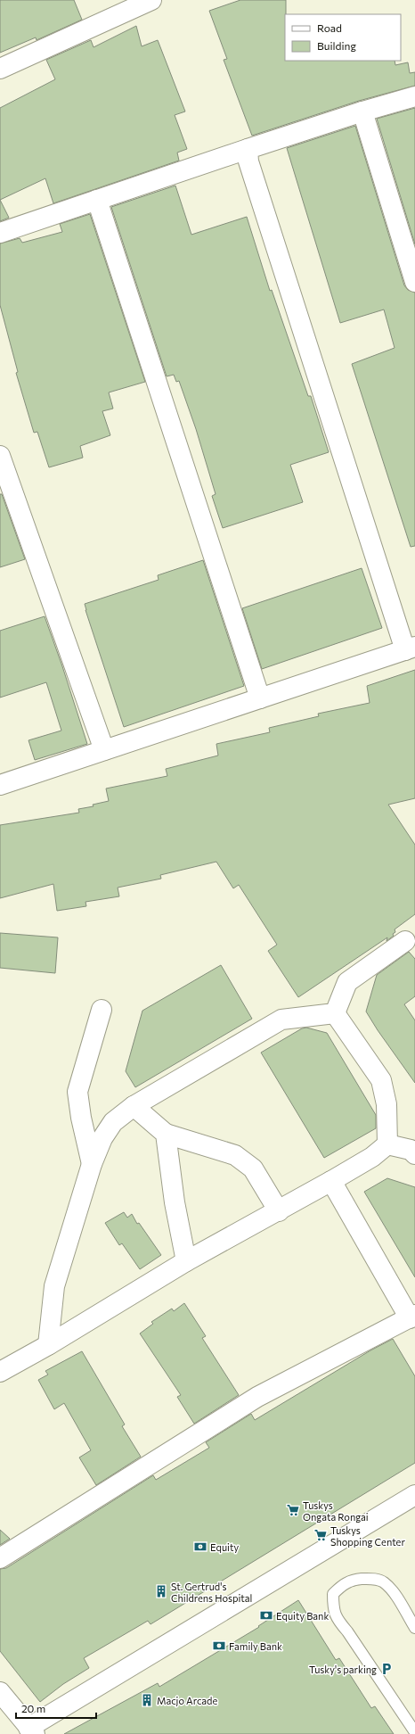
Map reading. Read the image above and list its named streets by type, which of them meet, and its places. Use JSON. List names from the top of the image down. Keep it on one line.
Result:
{"places":{"supermarket":["Tuskys Ongata Rongai","Tuskys Shopping Center"],"bank":["Equity","Equity Bank","Family Bank"],"building":["St. Gertrud's Childrens Hospital","Macjo Arcade"],"parking":["Tusky's parking"]},"legend":["Road","Building"],"scale_bar":"20 m"}
